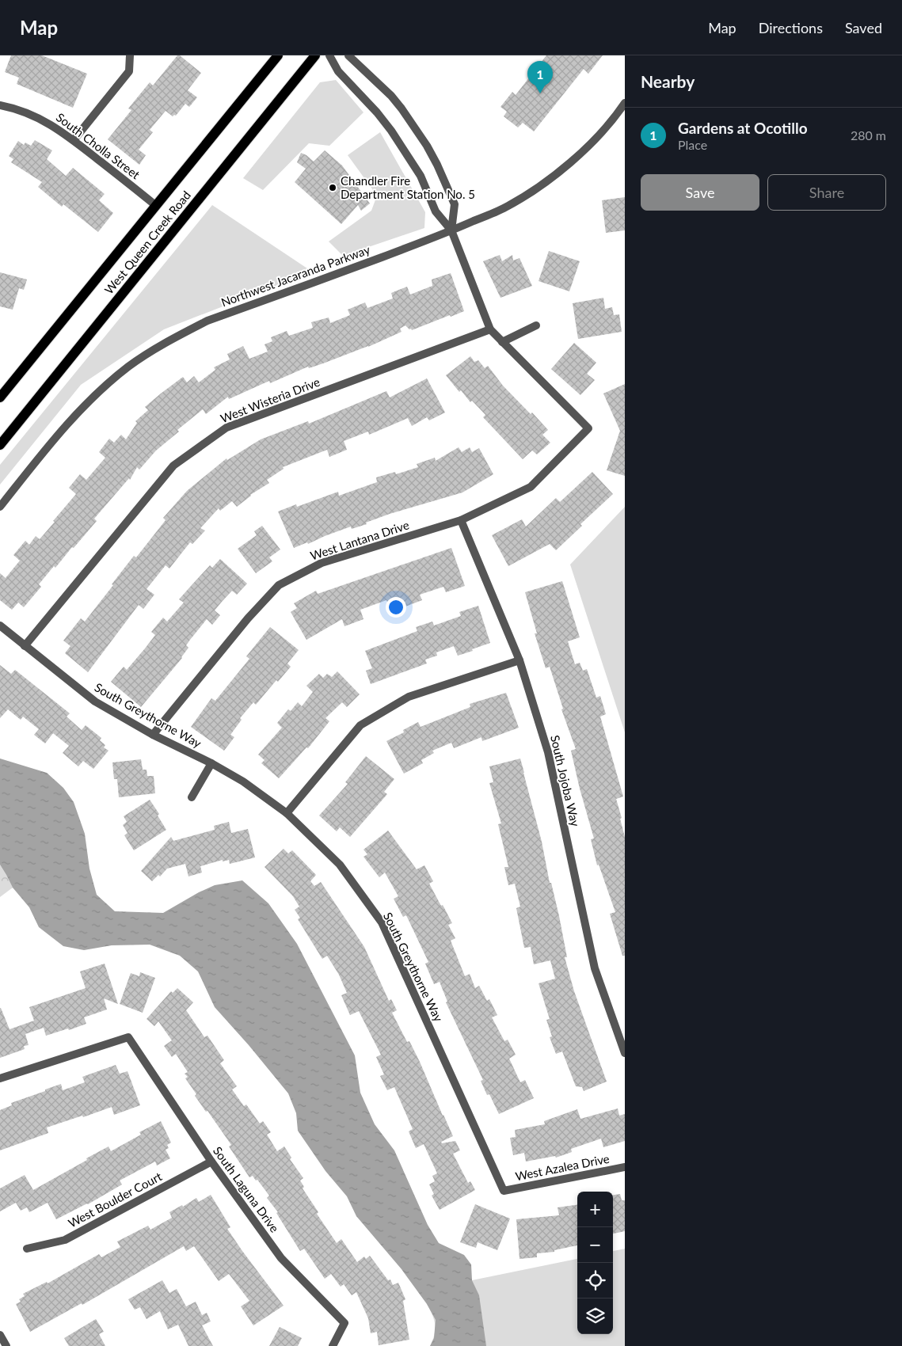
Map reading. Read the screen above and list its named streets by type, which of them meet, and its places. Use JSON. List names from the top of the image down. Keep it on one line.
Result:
{"streets":{"main road":["West Queen Creek Road"],"street":["South Cholla Street","Northwest Jacaranda Parkway","West Wisteria Drive","West Lantana Drive","South Greythorne Way","South Jojoba Way","West Azalea Drive","South Laguna Drive","West Boulder Court"]},"crossings":[["South Cholla Street","West Queen Creek Road"],["West Wisteria Drive","South Greythorne Way"],["West Lantana Drive","South Greythorne Way"],["West Lantana Drive","South Jojoba Way"],["South Greythorne Way","West Azalea Drive"],["South Laguna Drive","West Boulder Court"]],"places":["Chandler Fire Department Station No. 5"],"page":{"header":"Map","nav":["Map","Directions","Saved"],"heading":"Nearby","pins":"1","list":[{"mark":"1","name":"Gardens at Ocotillo","note":"Place","value":"280 m"}],"buttons":["Save","Share"],"map_buttons":["+","−"]}}
